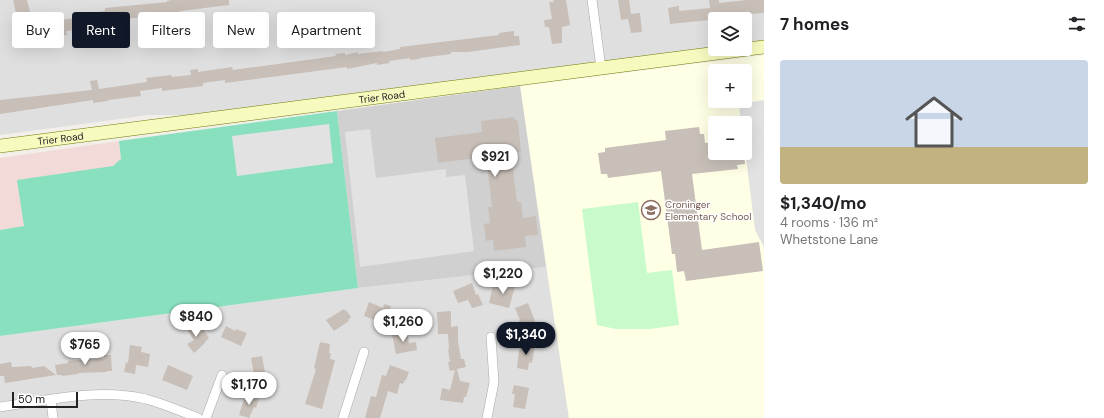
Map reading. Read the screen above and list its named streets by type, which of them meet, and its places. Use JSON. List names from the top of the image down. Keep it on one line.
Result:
{"streets":{"street":["Trier Road"]},"places":{"school or university":["Croninger Elementary School"]},"scale_bar":"50 m","page":{"heading":"7 homes","map_buttons":["+","−"],"chip":["Buy","Rent","Filters","New","Apartment"],"list":[{"name":"$1,340/mo","note":"4 rooms · 136 m² · Whetstone Lane"}],"price":["$921","$1,220","$840","$1,260","$1,340","$765","$1,170"],"scale":"50 m"}}
